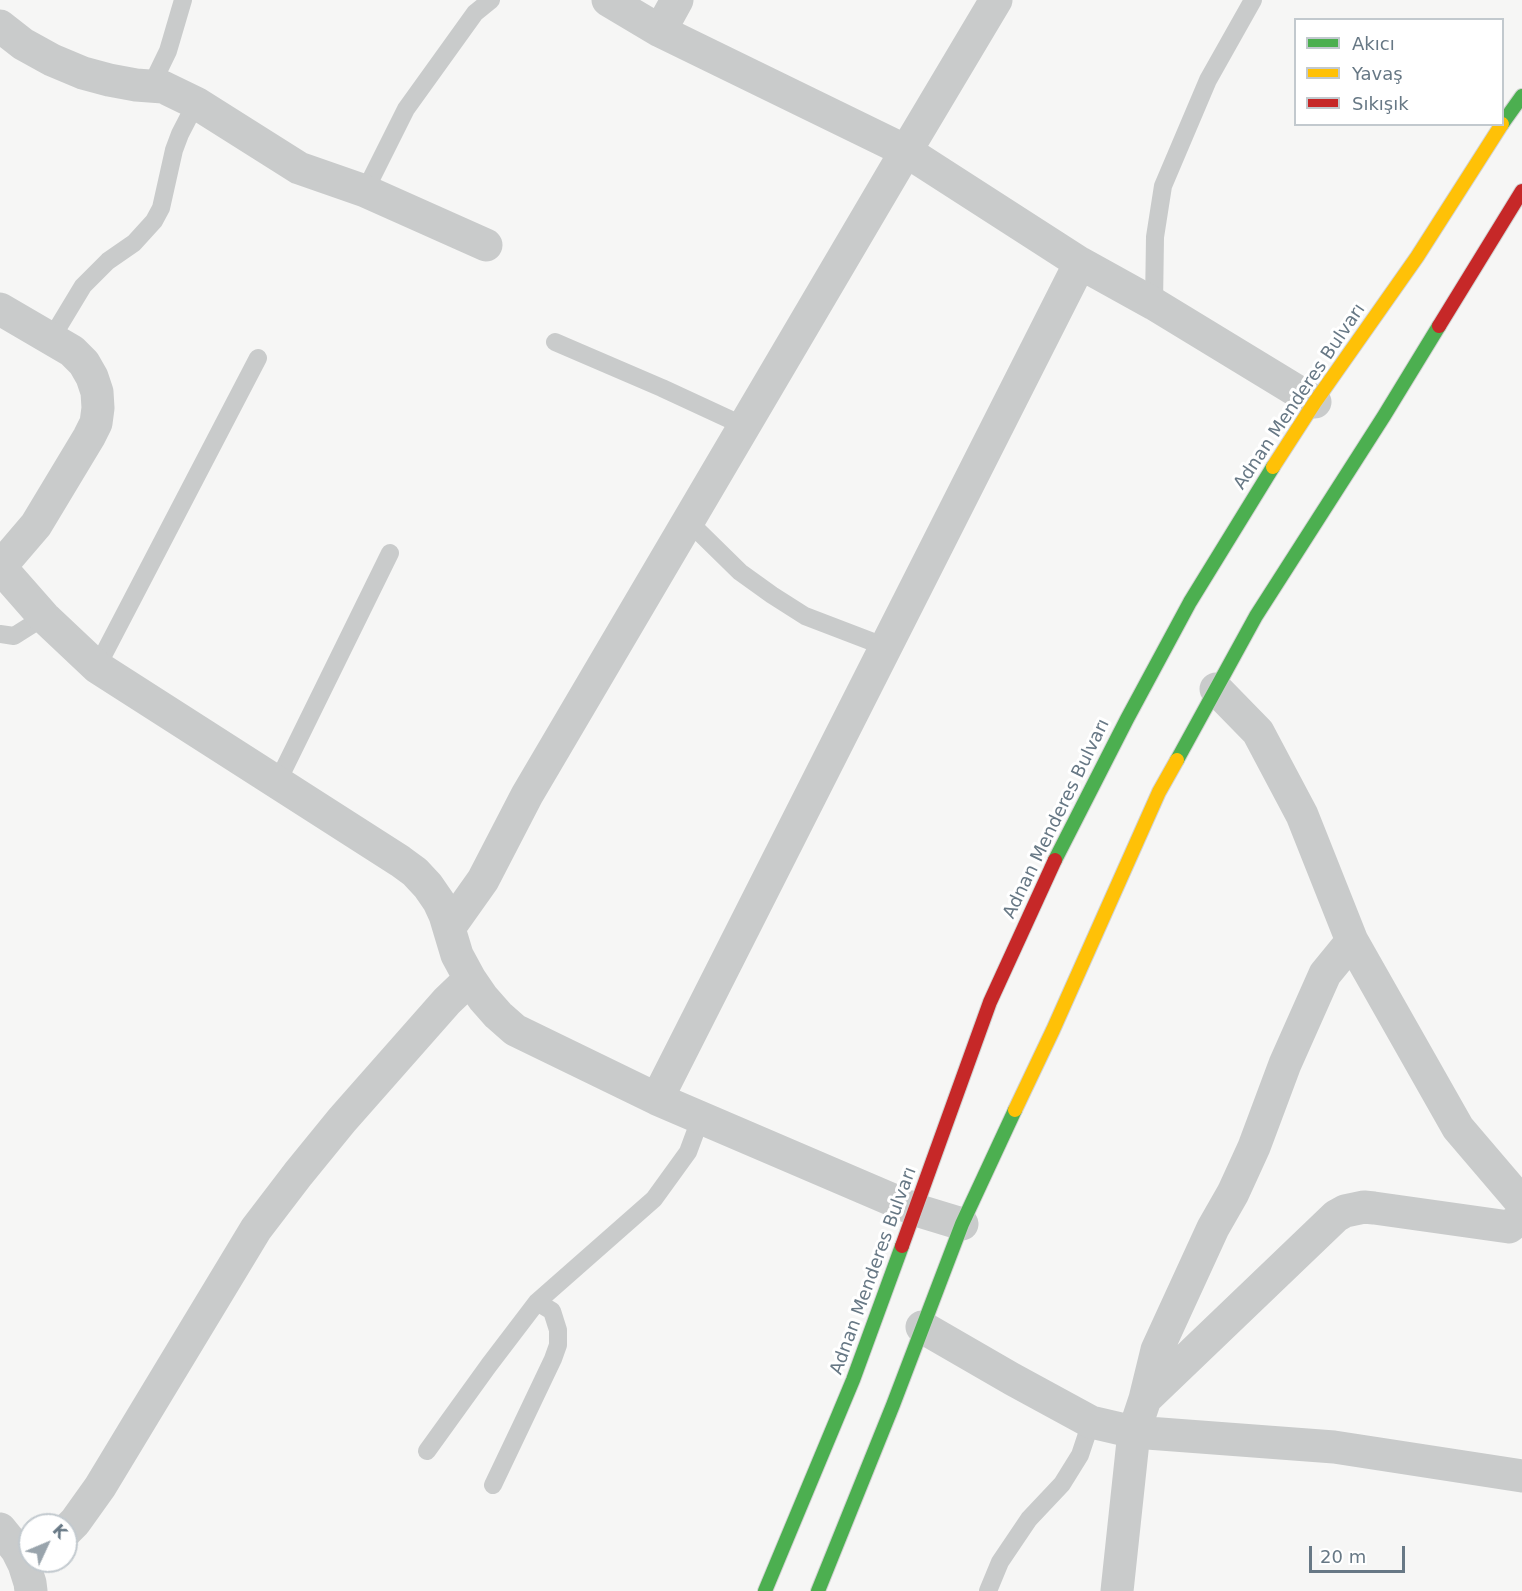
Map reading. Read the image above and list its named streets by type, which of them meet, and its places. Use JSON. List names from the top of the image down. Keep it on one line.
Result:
{"streets":{"main road":["Adnan Menderes Bulvarı"]},"legend":["Akıcı","Yavaş","Sıkışık"],"scale_bar":"20 m","north":"top right"}
